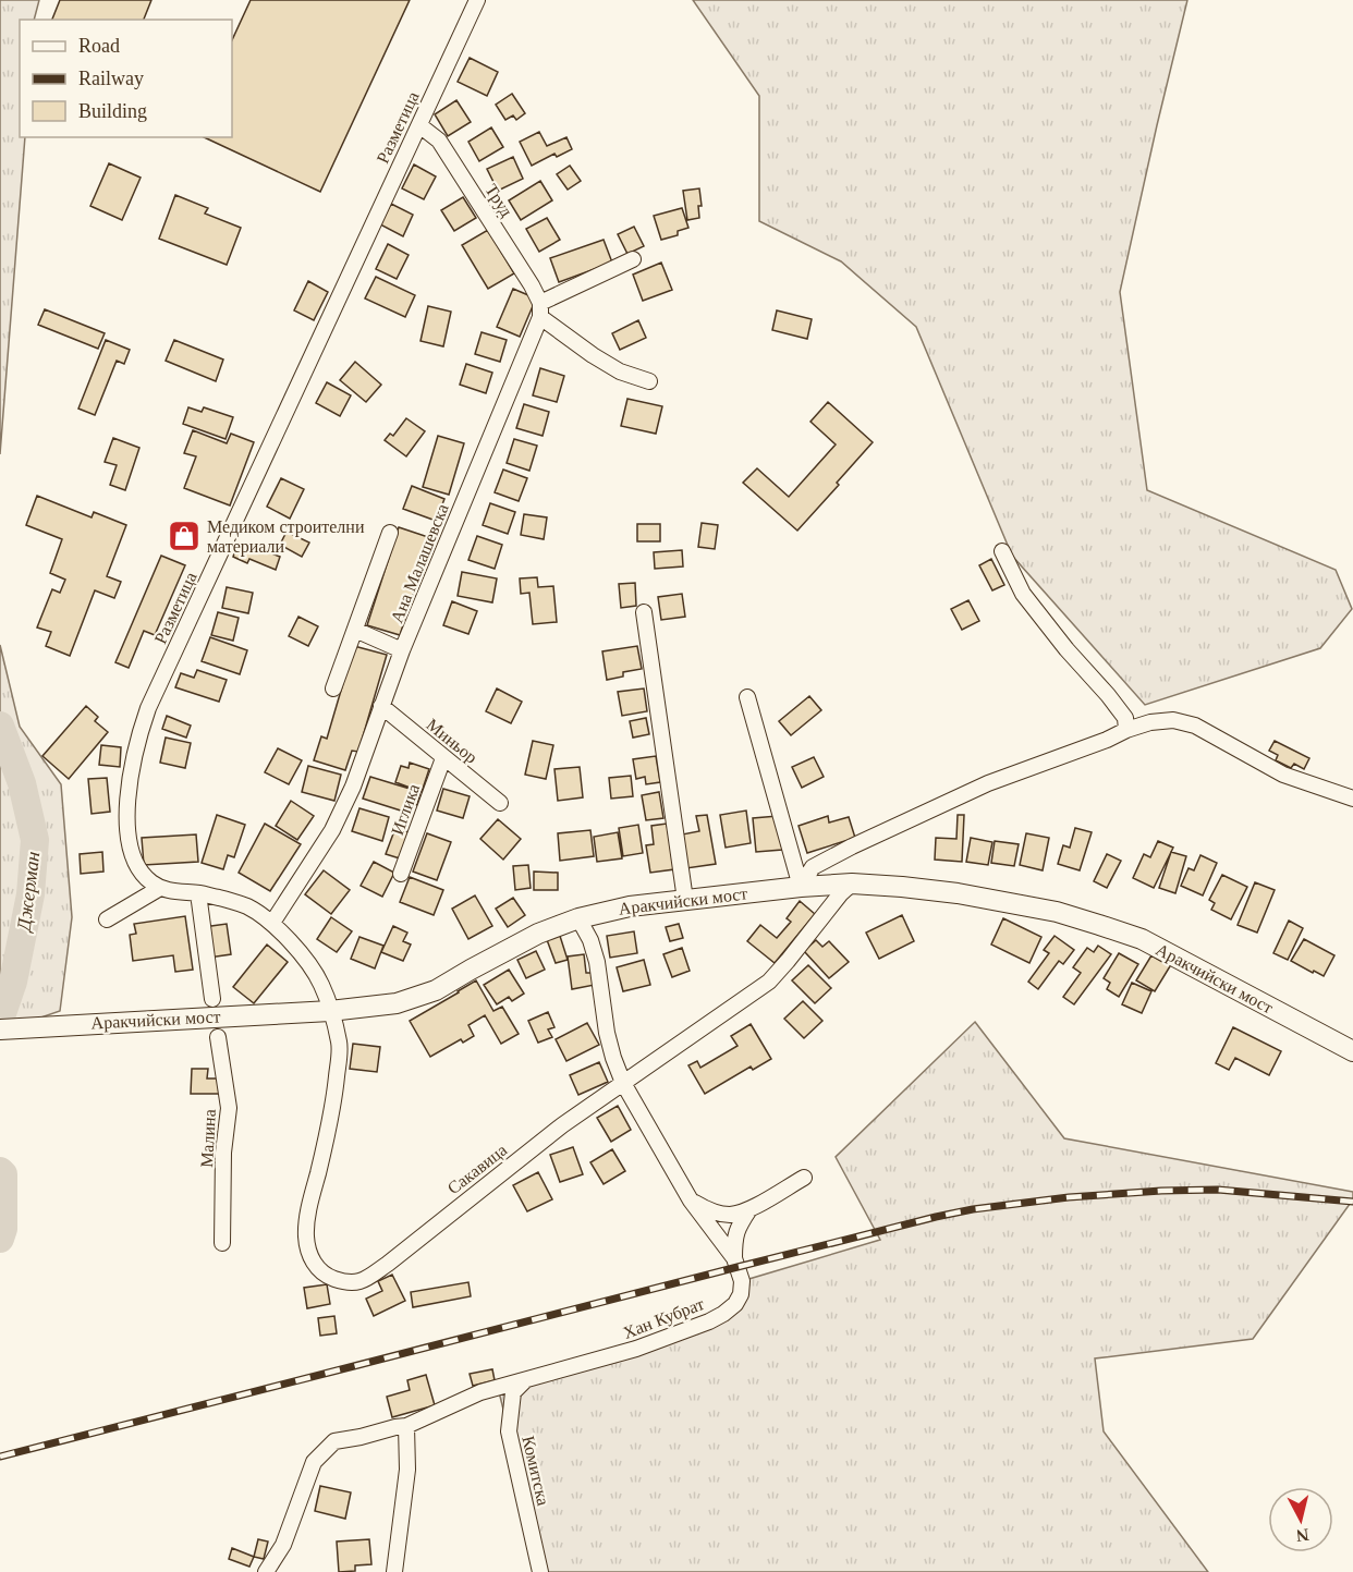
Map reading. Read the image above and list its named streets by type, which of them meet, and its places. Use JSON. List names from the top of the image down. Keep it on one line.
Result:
{"streets":{"main road":["Аракчийски мост"],"street":["Разметица","Труд","Ана Малашевска","Миньор","Иглика","Малина","Сакавица","Хан Кубрат","Комитска"]},"crossings":[["Разметица","Труд"],["Труд","Ана Малашевска"],["Ана Малашевска","Миньор"],["Миньор","Иглика"],["Аракчийски мост","Сакавица"],["Аракчийски мост","Хан Кубрат"],["Сакавица","Хан Кубрат"],["Хан Кубрат","Комитска"]],"water":["Джерман"],"places":{"shop":["Медиком строителни материали"]},"legend":["Road","Railway","Building"],"north":"bottom"}
